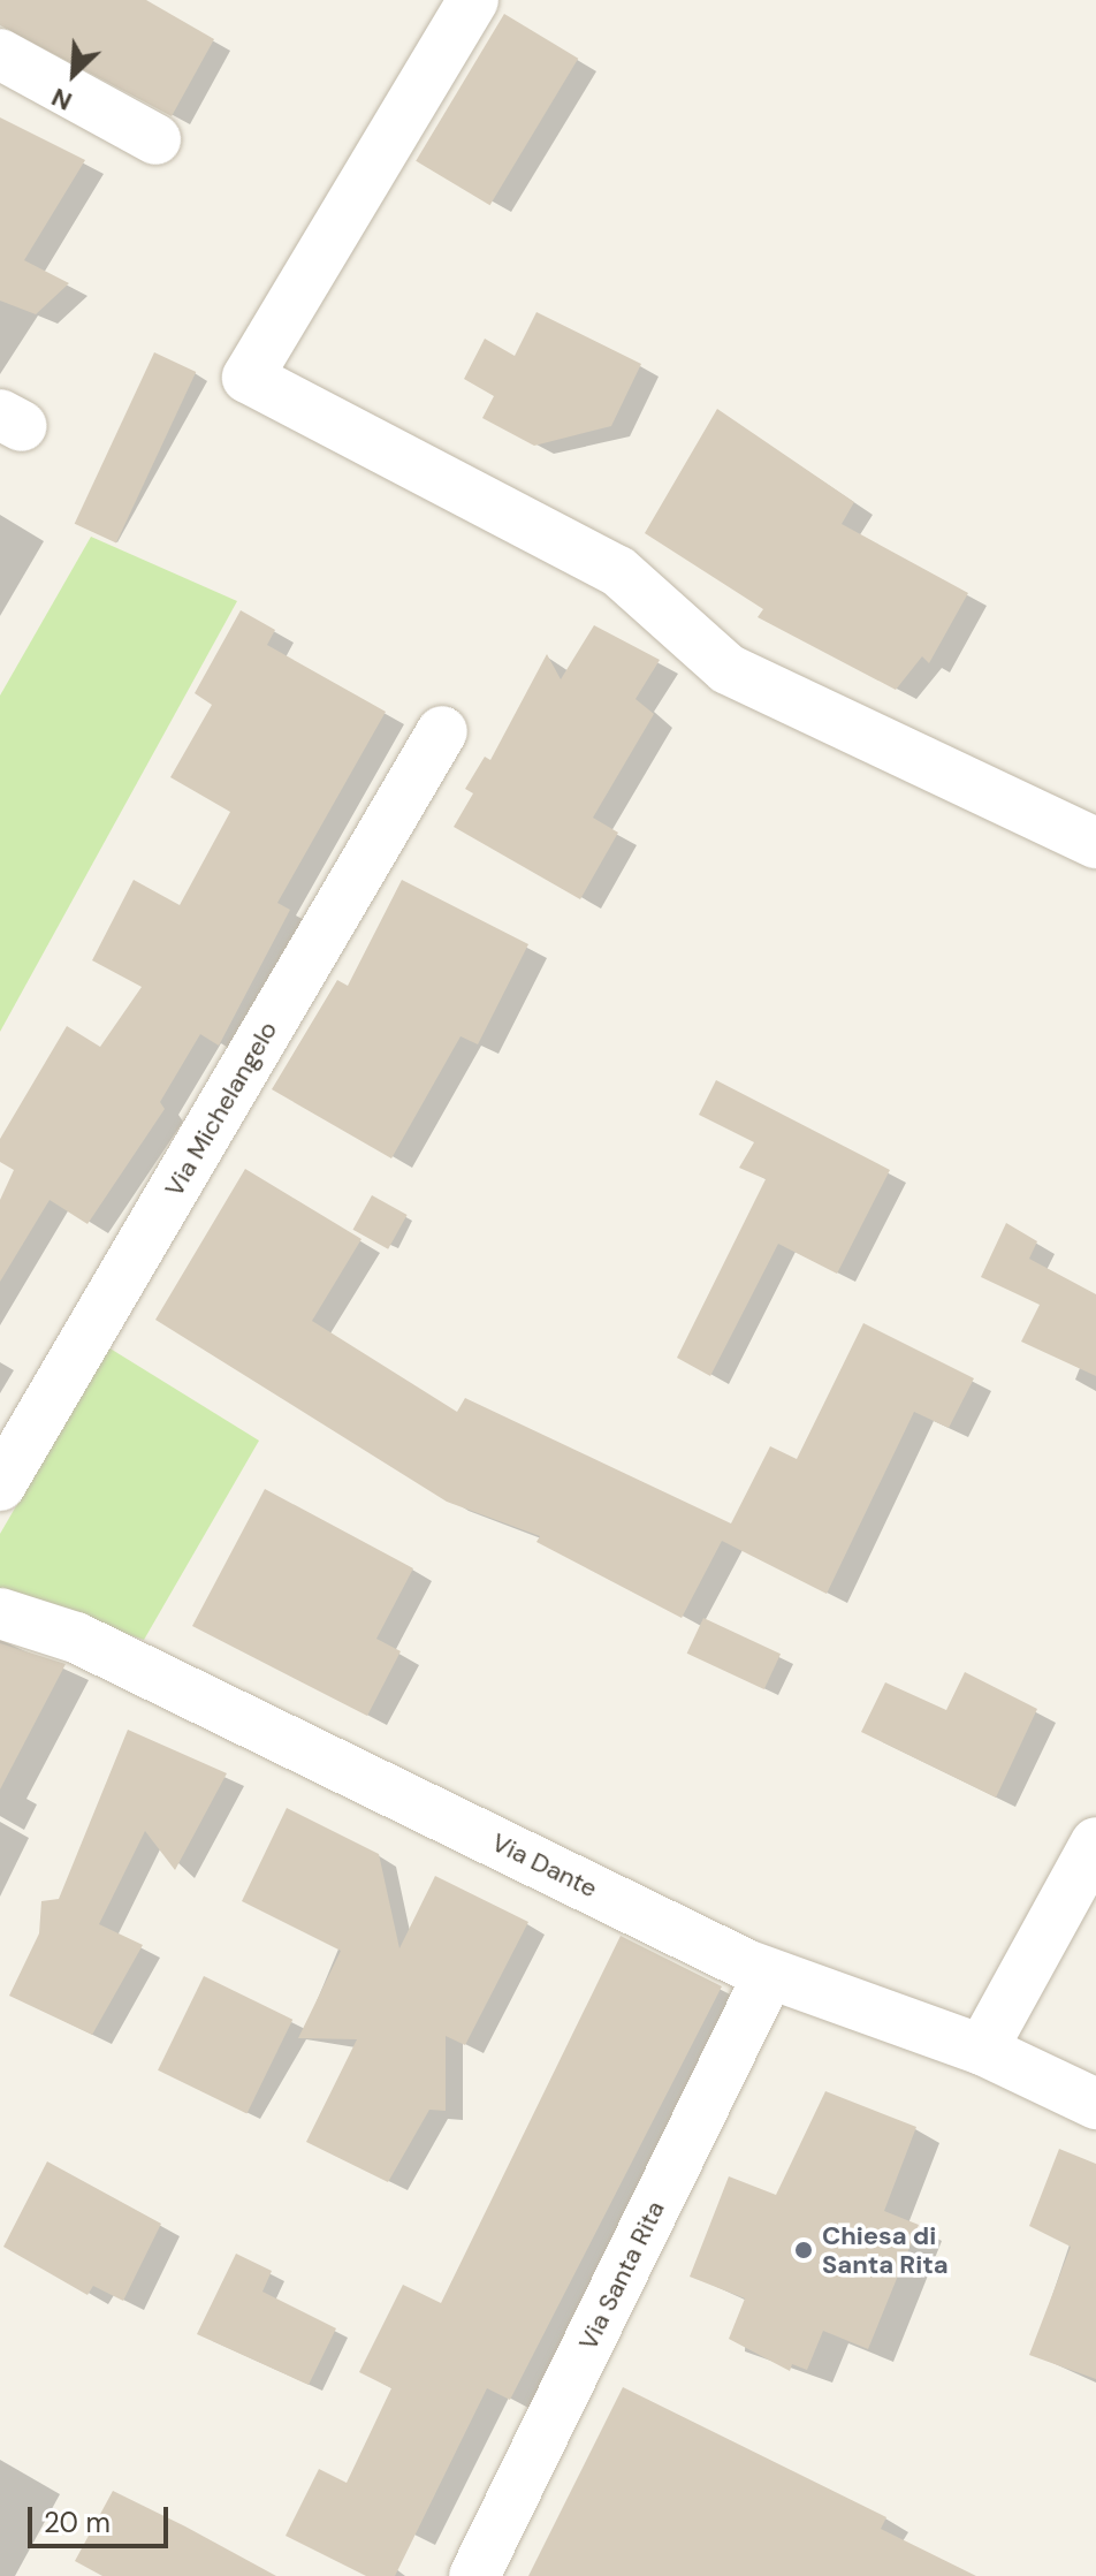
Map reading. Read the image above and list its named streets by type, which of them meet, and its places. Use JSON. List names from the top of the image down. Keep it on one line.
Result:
{"streets":{"street":["Via Michelangelo","Via Dante","Via Santa Rita"]},"crossings":[["Via Dante","Via Santa Rita"]],"places":["Chiesa di Santa Rita"],"scale_bar":"20 m","north":"bottom left"}
